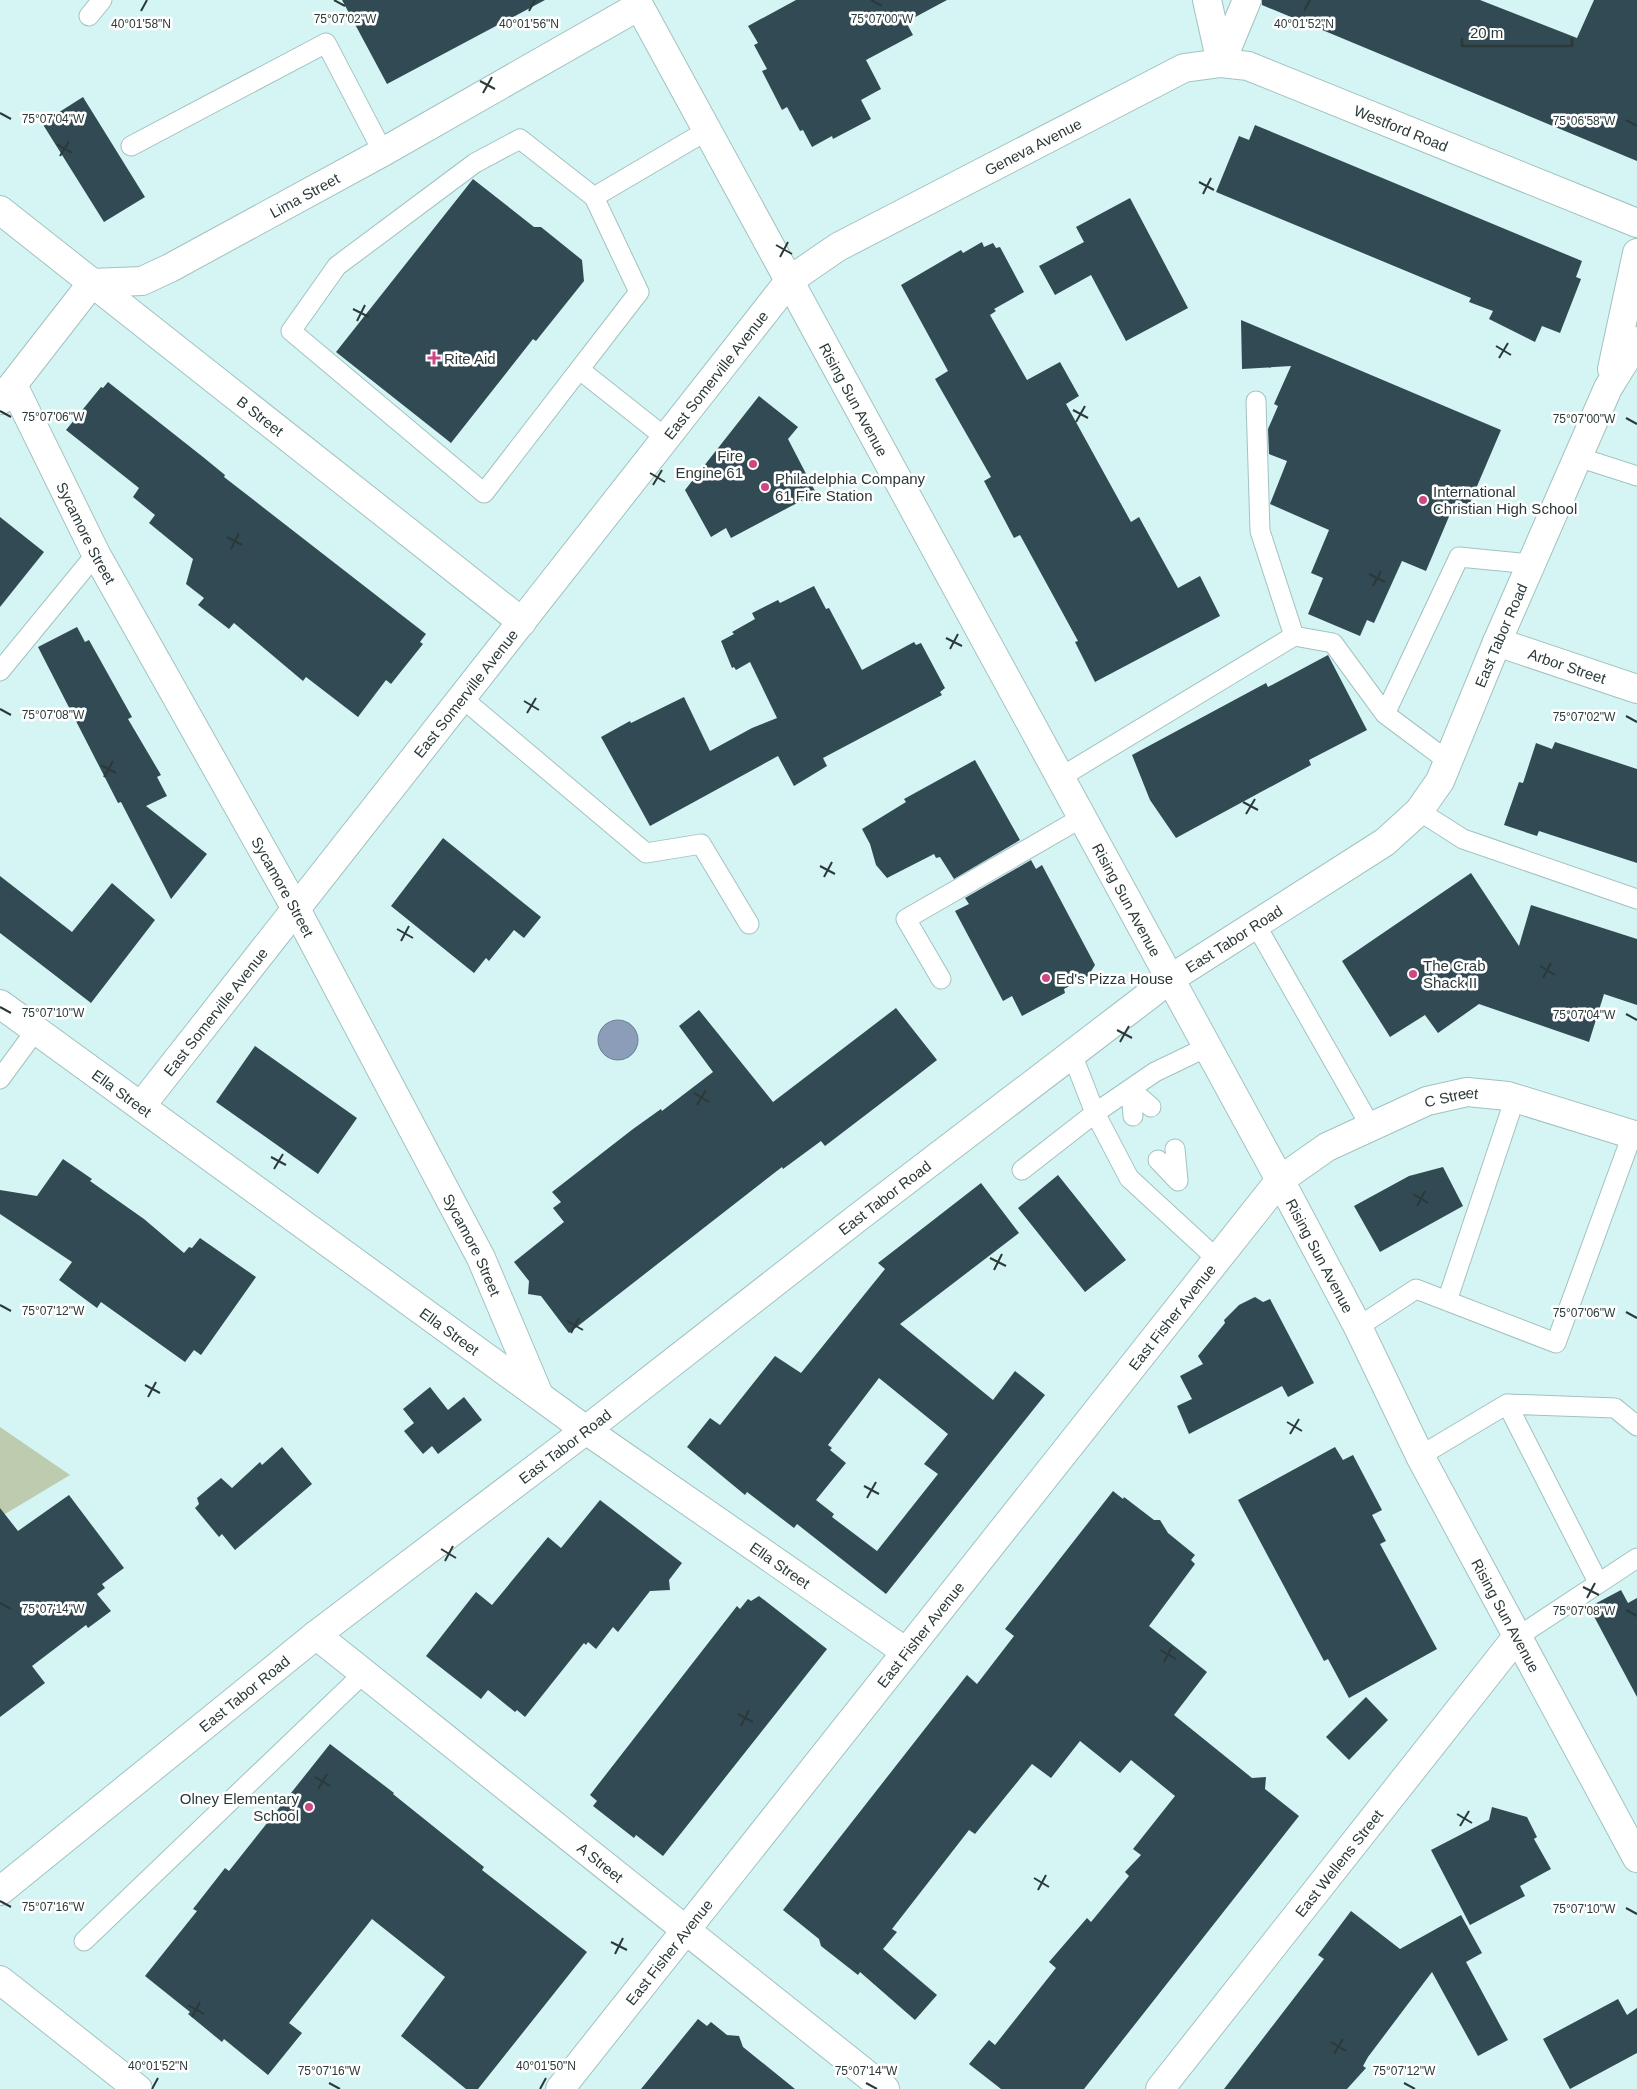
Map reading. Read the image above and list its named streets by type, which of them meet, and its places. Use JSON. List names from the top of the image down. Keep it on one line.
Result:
{"streets":{"street":["Westford Road","Geneva Avenue","Lima Street","East Somerville Avenue","Rising Sun Avenue","B Street","Sycamore Street","East Tabor Road","Arbor Street","Ella Street","C Street","East Fisher Avenue","A Street","East Wellens Street"]},"crossings":[["Westford Road","Geneva Avenue"],["Geneva Avenue","East Somerville Avenue"],["Geneva Avenue","Rising Sun Avenue"],["Lima Street","Rising Sun Avenue"],["Lima Street","B Street"],["East Somerville Avenue","Rising Sun Avenue"],["East Somerville Avenue","B Street"],["East Somerville Avenue","Sycamore Street"],["East Somerville Avenue","Ella Street"],["Rising Sun Avenue","East Tabor Road"],["Rising Sun Avenue","C Street"],["Rising Sun Avenue","East Fisher Avenue"],["Rising Sun Avenue","East Wellens Street"],["Sycamore Street","Ella Street"],["East Tabor Road","Arbor Street"],["East Tabor Road","Ella Street"],["East Tabor Road","A Street"],["Ella Street","East Fisher Avenue"],["C Street","East Fisher Avenue"],["East Fisher Avenue","A Street"]],"places":{"health":["Rite Aid"],"other":["Fire Engine 61","Philadelphia Company 61 Fire Station","International Christian High School","The Crab Shack II","Ed's Pizza House","Olney Elementary School"]},"scale_bar":"20 m","coordinates":["75°07'02\"W","75°07'00\"W","40°01'58\"N","40°01'56\"N","40°01'52\"N","75°07'04\"W","75°06'58\"W","75°07'06\"W","75°07'08\"W","75°07'10\"W","75°07'12\"W","75°07'14\"W","75°07'16\"W","40°01'50\"N"]}
